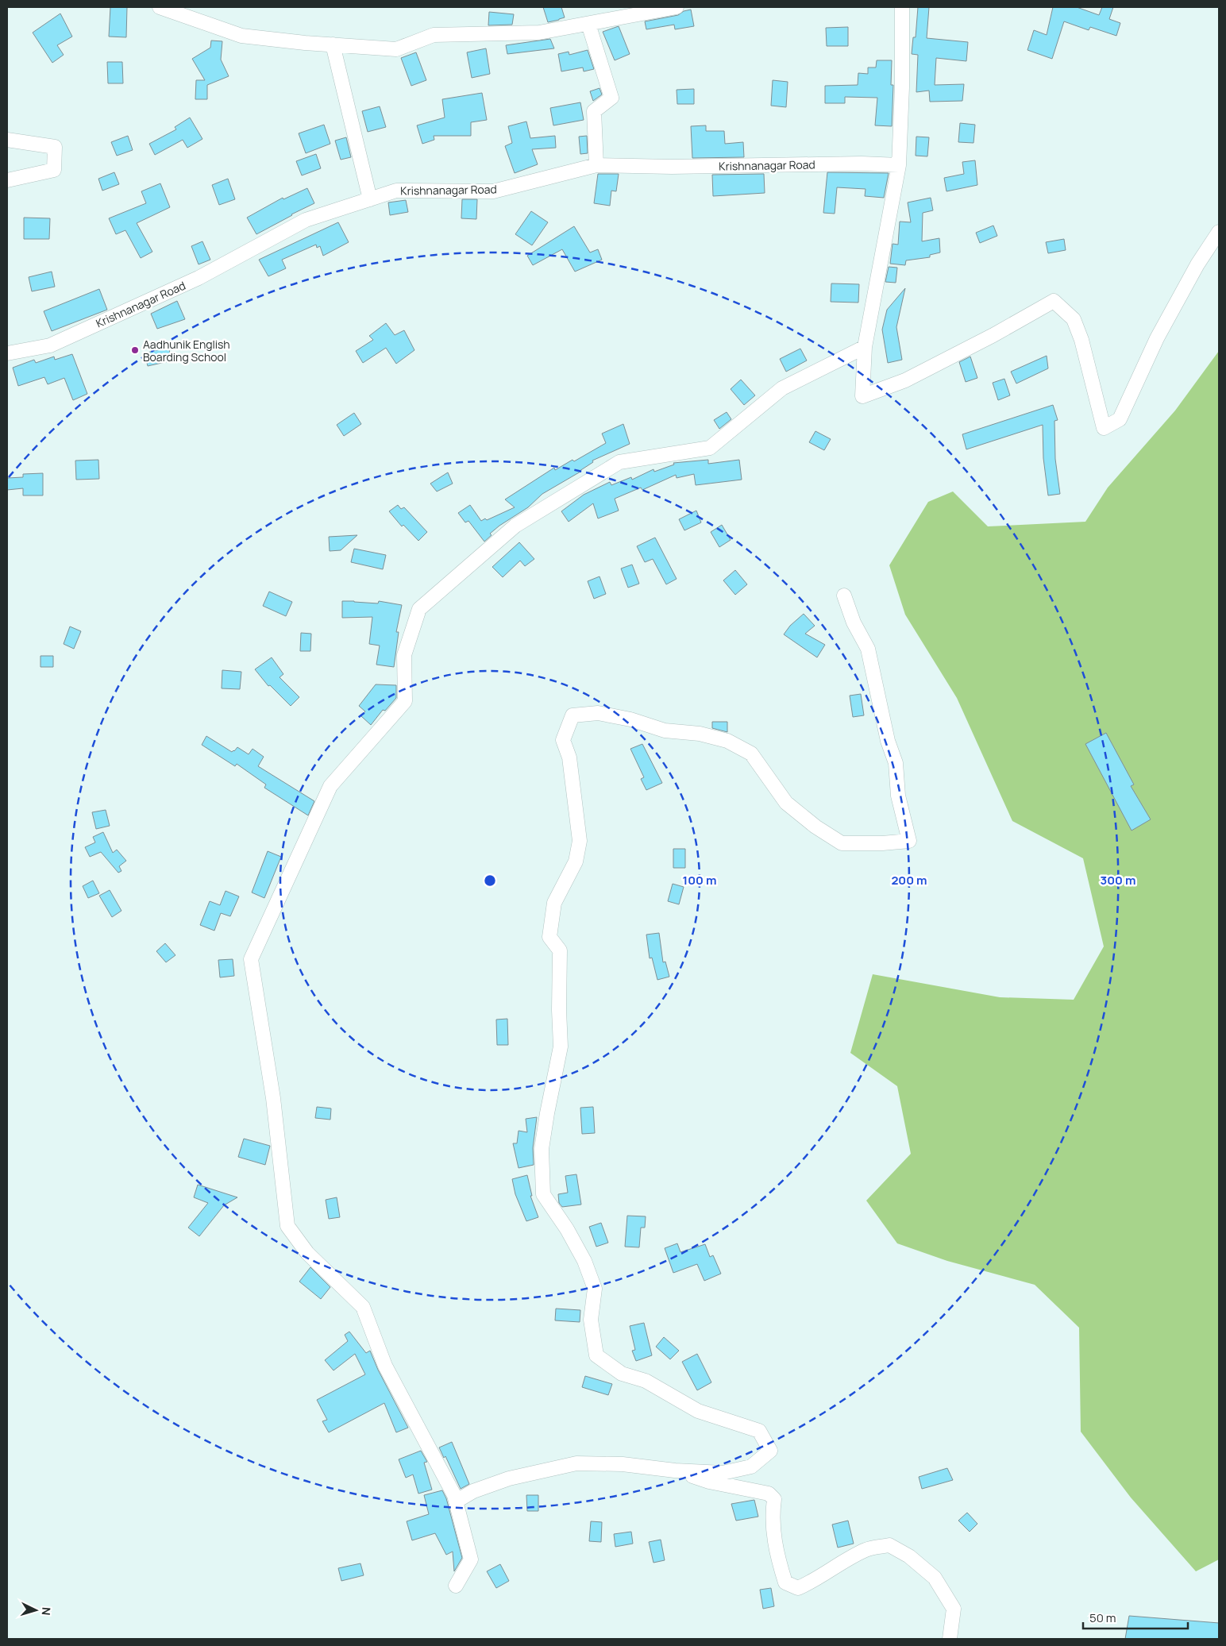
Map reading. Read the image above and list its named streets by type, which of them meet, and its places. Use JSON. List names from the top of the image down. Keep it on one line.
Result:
{"streets":{"street":["Krishnanagar Road"]},"places":["Aadhunik English Boarding School"],"scale_bar":"50 m","north":"right","rings":["100 m","200 m","300 m"]}
